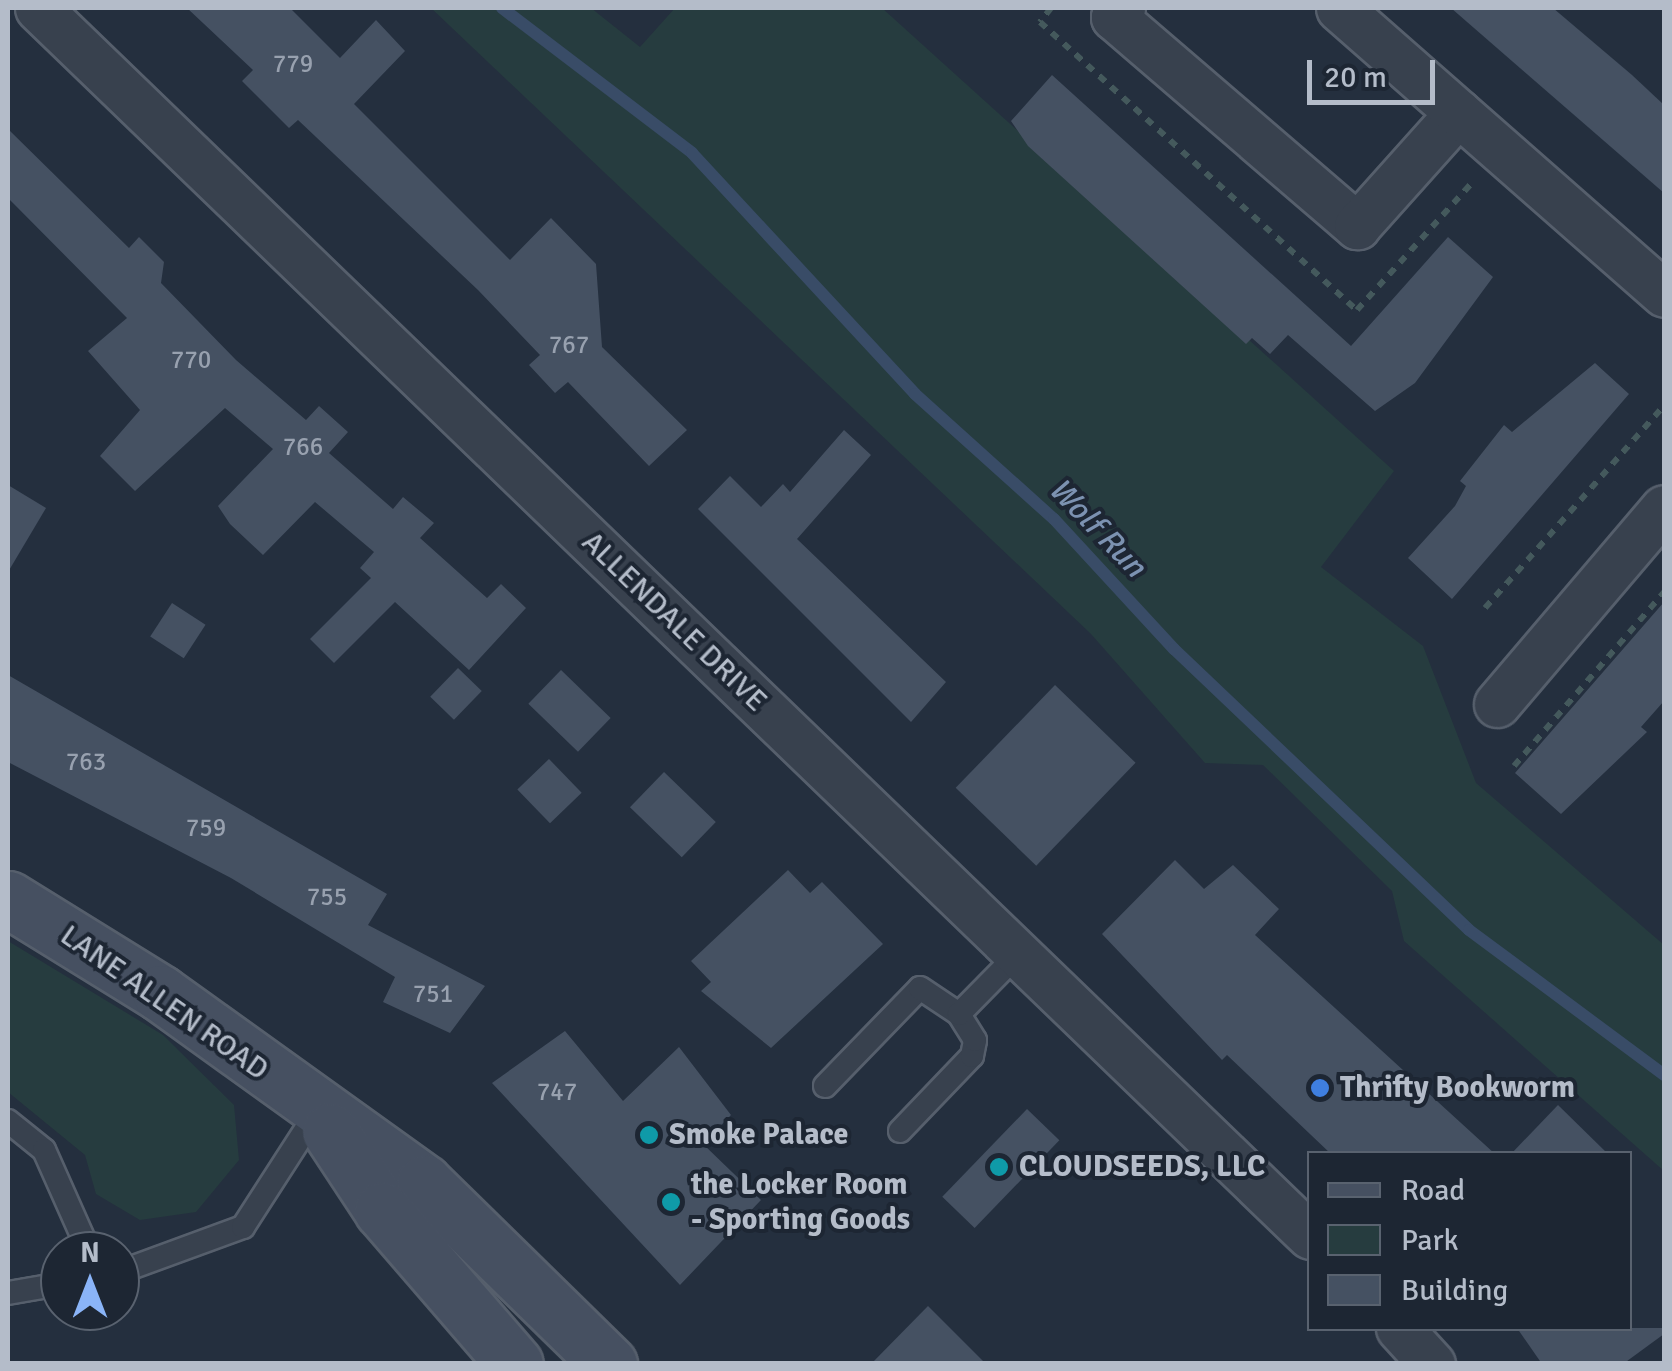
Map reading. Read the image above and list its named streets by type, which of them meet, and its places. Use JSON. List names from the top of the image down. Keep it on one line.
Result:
{"streets":{"main road":["LANE ALLEN ROAD"],"street":["ALLENDALE DRIVE"]},"water":["Wolf Run"],"places":["Thrifty Bookworm","Smoke Palace","CLOUDSEEDS, LLC","the Locker Room - Sporting Goods"],"house_numbers":["779","767","770","766","763","759","755","751","747"],"legend":["Road","Park","Building"],"scale_bar":"20 m","north":"top"}
